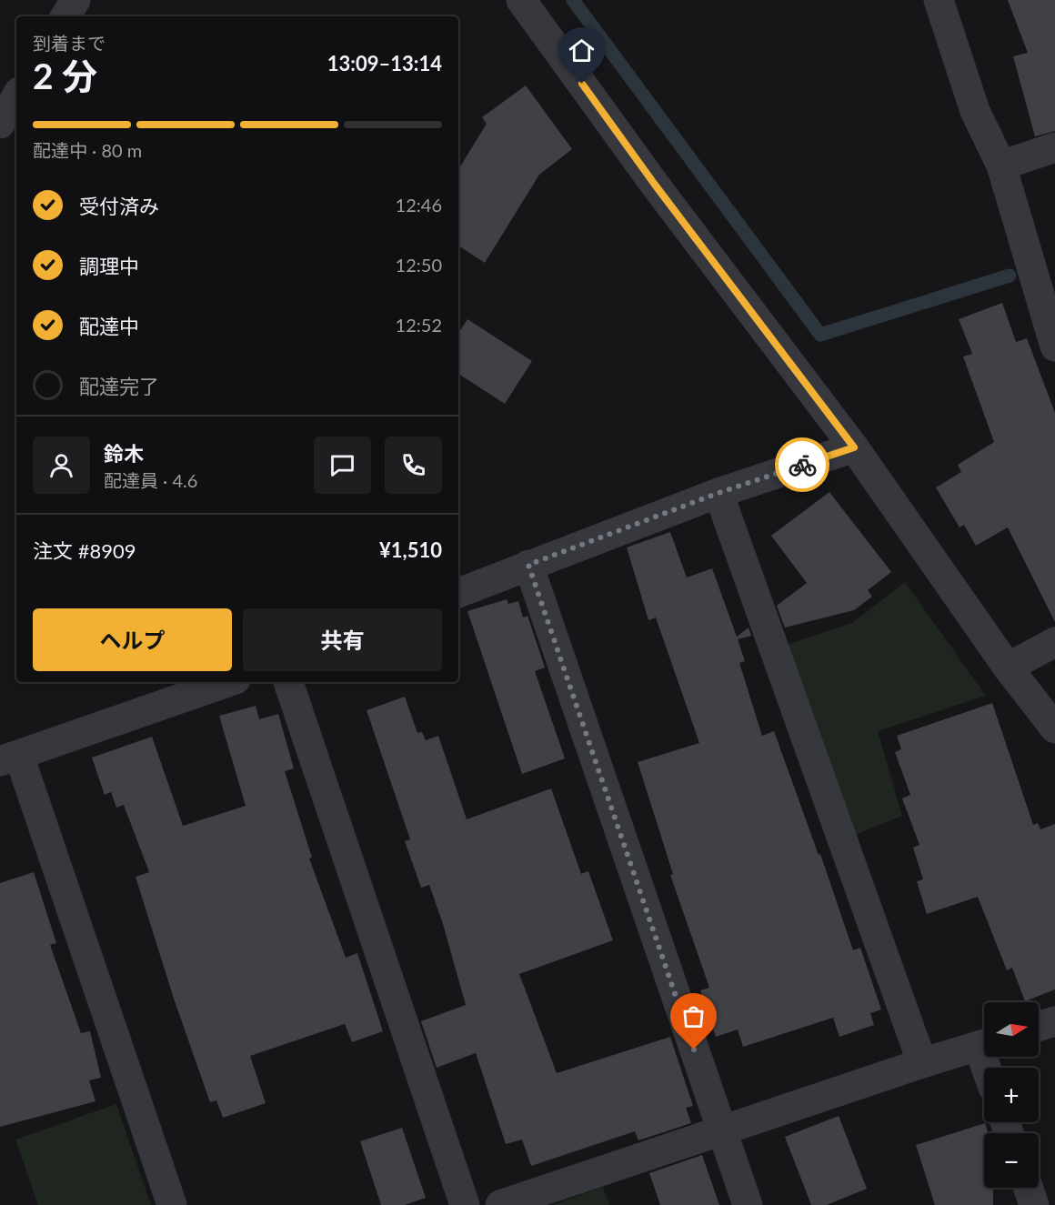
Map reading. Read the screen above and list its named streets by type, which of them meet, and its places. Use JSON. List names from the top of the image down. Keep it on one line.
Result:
{"north":"right","page":{"heading":["2 分","到着まで","13:09–13:14"],"panel":["鈴木","配達員 · 4.6","注文 #8909","¥1,510"],"bar":"配達中 · 80 m","list":[["受付済み","12:46"],["調理中","12:50"],["配達中","12:52"],"配達完了"],"buttons":["ヘルプ","共有"],"map_buttons":["+","−"]}}
